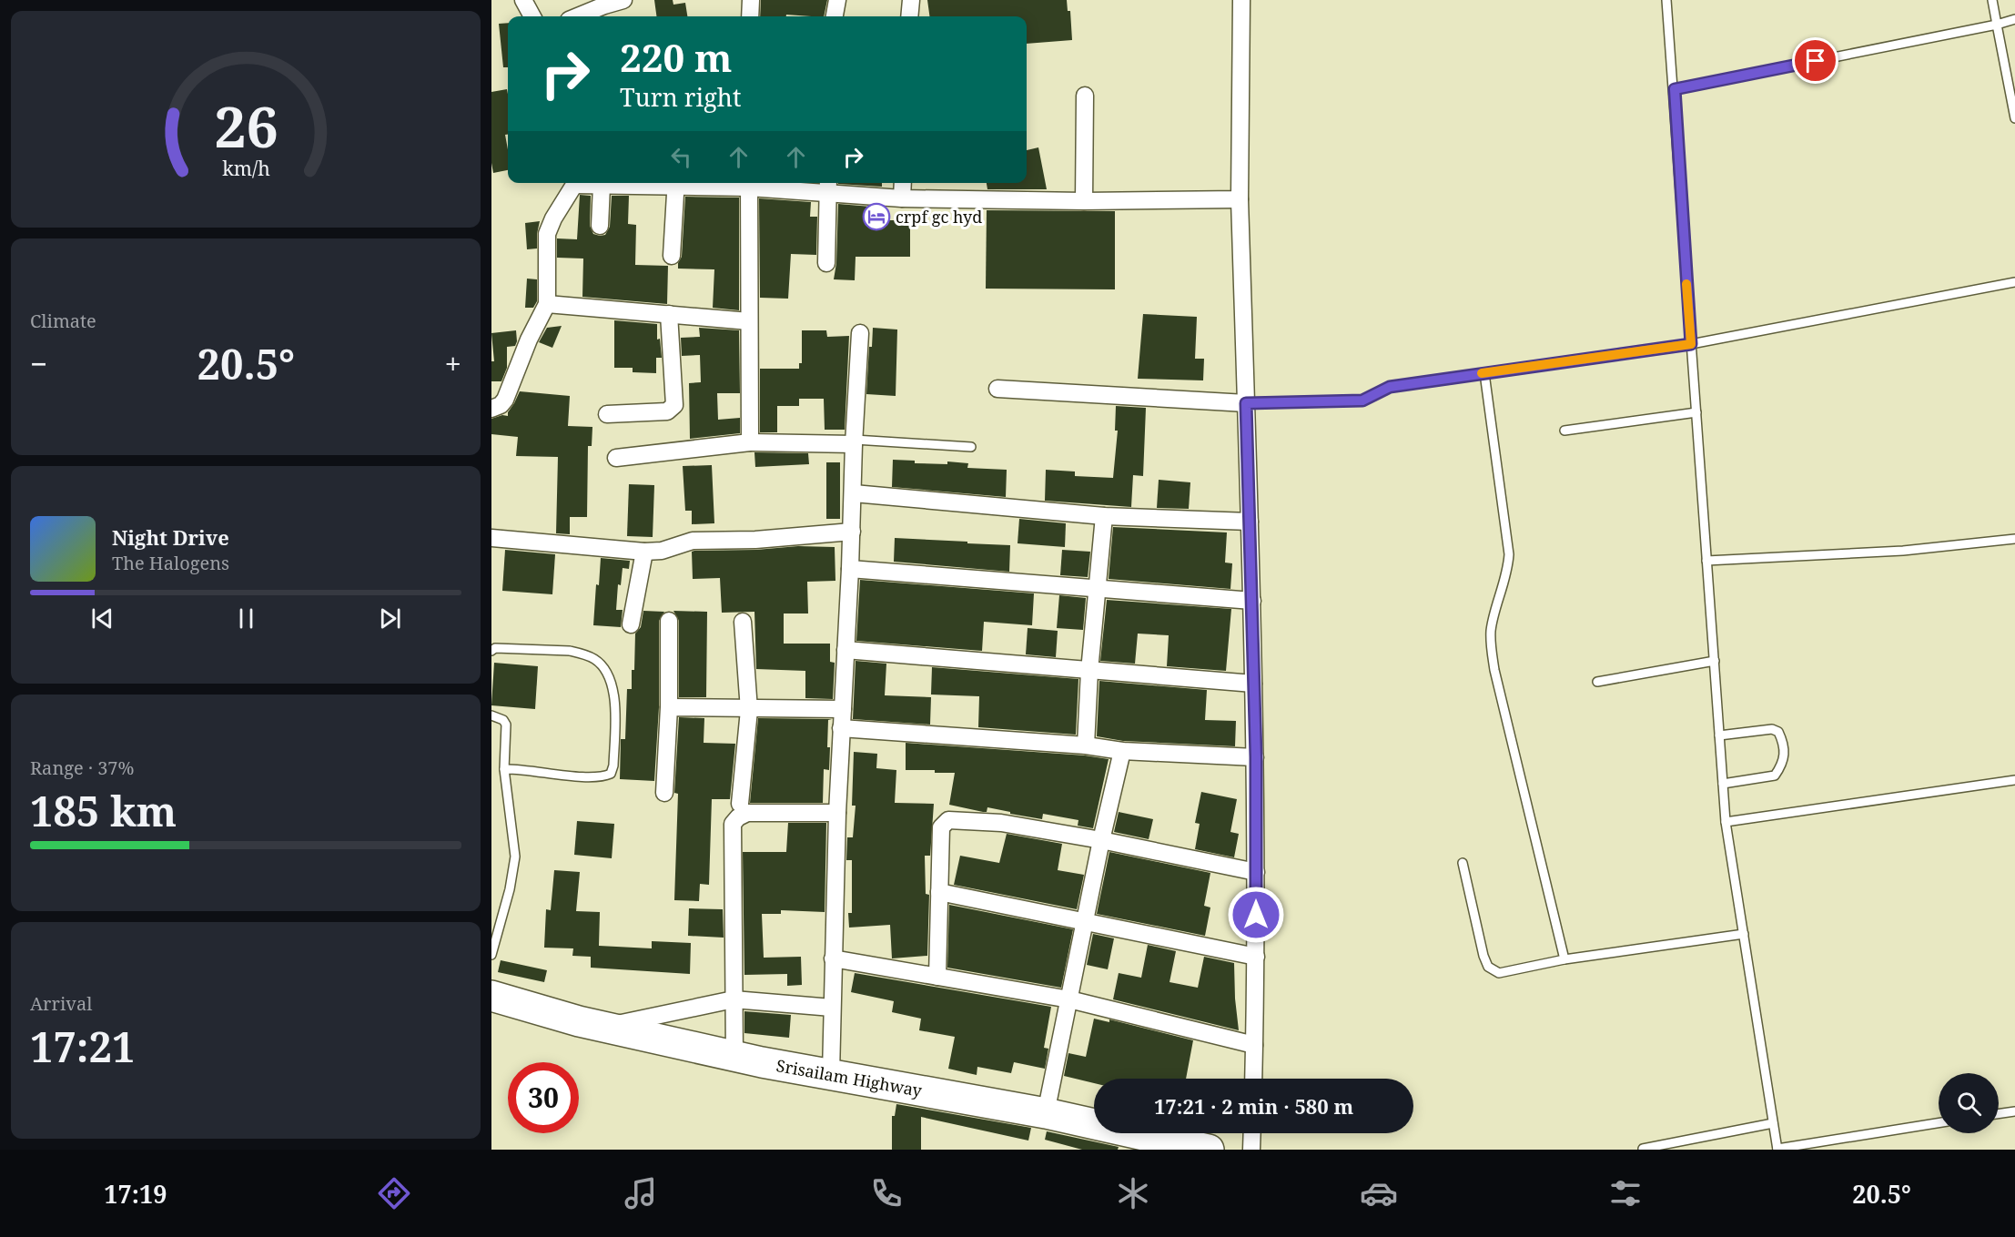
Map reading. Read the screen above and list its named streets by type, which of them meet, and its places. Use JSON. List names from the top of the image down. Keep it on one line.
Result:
{"streets":{"highway":["Srisailam Highway"]},"places":{"hotel":["crpf gc hyd"]},"page":{"turn":["220 m","Turn right"],"tile":["Climate",["Range · 37%","185 km"],["Arrival","17:21"]],"heat":["−","20.5°","+"],"song":["Night Drive","The Halogens"],"limit":"30","trip":"17:21 · 2 min · 580 m","tabs":["17:19","20.5°"],"gauge":["26","km/h"]}}
